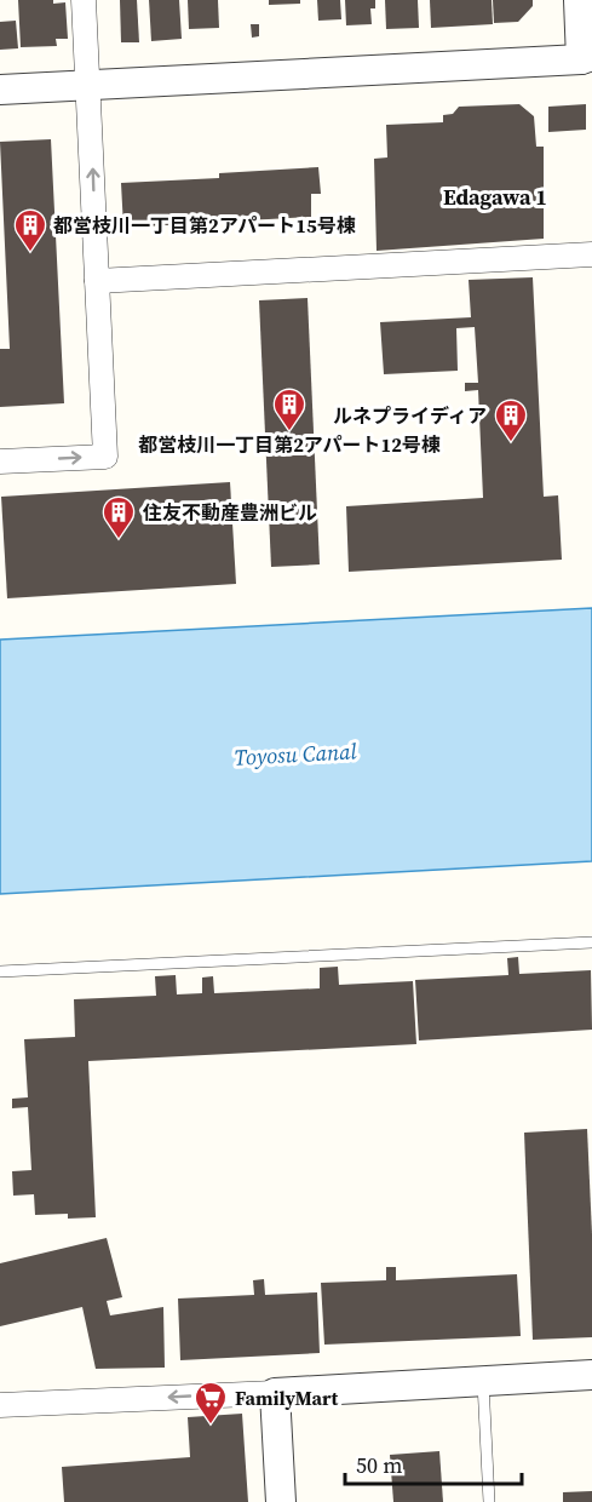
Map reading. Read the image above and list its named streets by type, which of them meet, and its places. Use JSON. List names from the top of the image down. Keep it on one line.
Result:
{"districts":["Edagawa 1"],"water":["Toyosu Canal"],"places":{"building":["都営枝川一丁目第2アパート15号棟","都営枝川一丁目第2アパート12号棟","ルネプライディア","住友不動産豊洲ビル"],"supermarket":["FamilyMart"]},"scale_bar":"50 m"}
